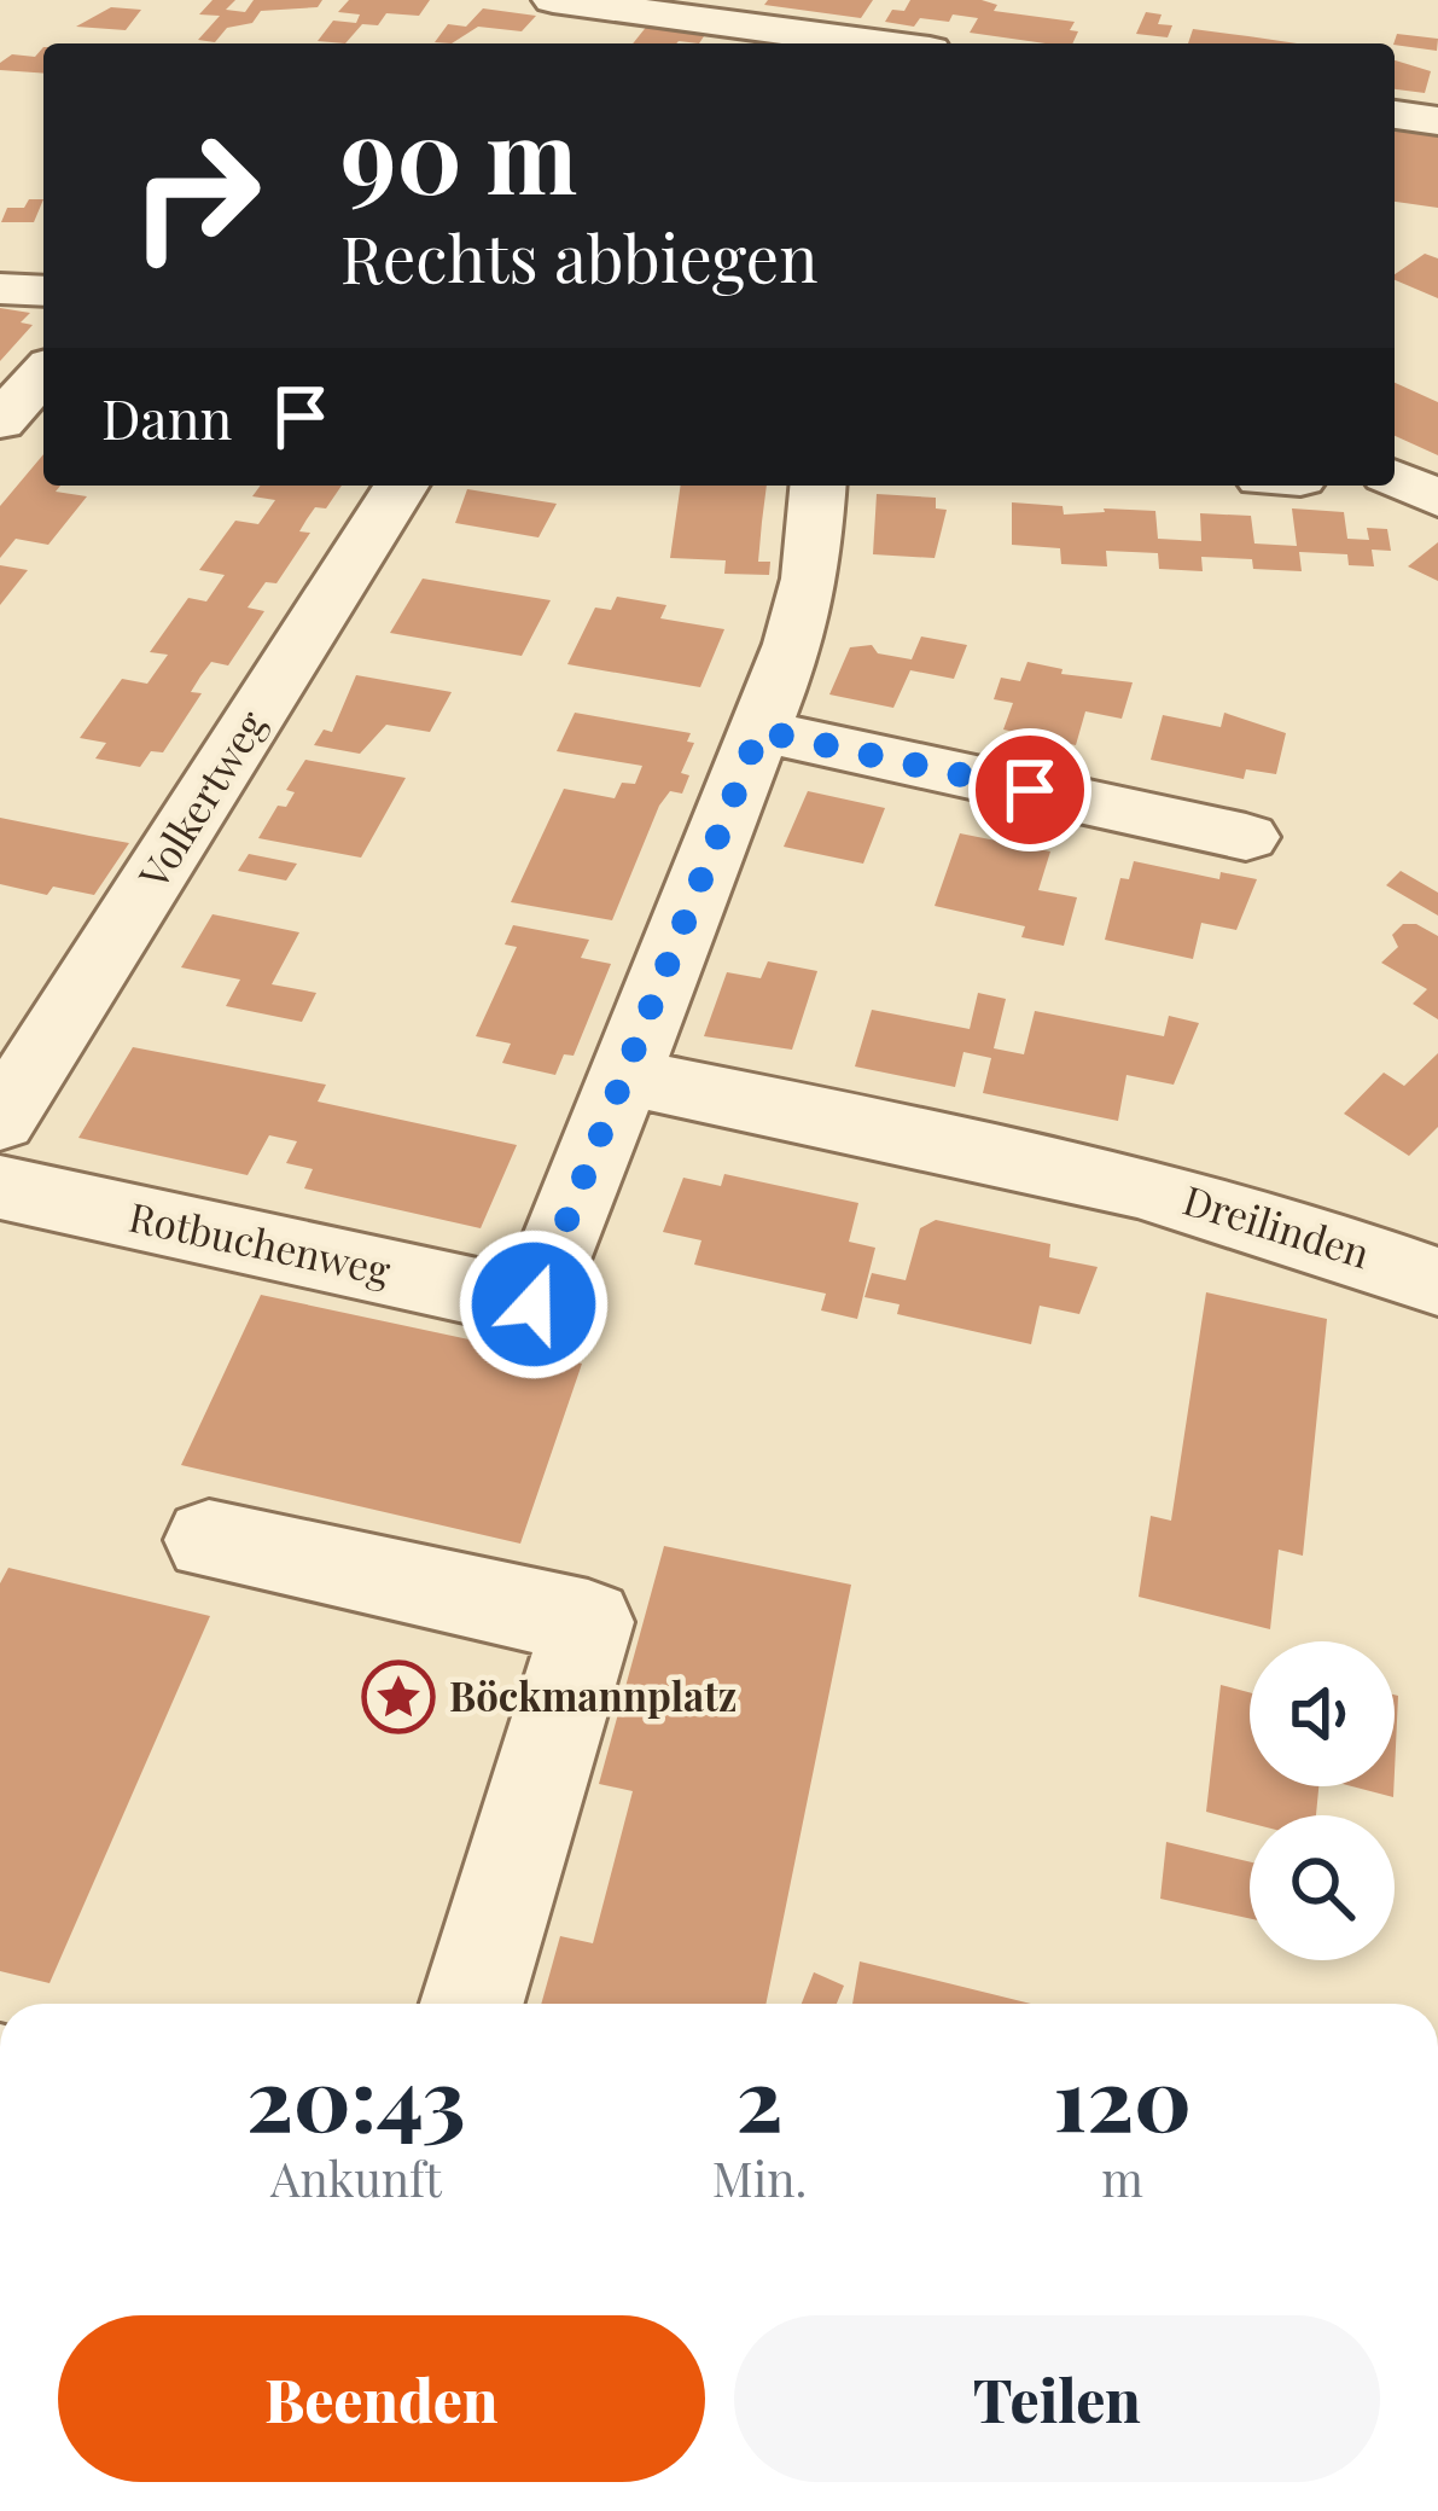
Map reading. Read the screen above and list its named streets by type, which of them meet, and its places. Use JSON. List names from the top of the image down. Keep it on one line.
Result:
{"streets":{"street":["Volkertweg","Dreilinden","Rotbuchenweg"]},"crossings":[["Dreilinden","Rotbuchenweg"]],"places":{"place":["Böckmannplatz"]},"page":{"turn":["90 m","Rechts abbiegen"],"then":"Dann","eta":["20:43","Ankunft","2","Min.","120","m"],"buttons":["Beenden","Teilen"]}}
